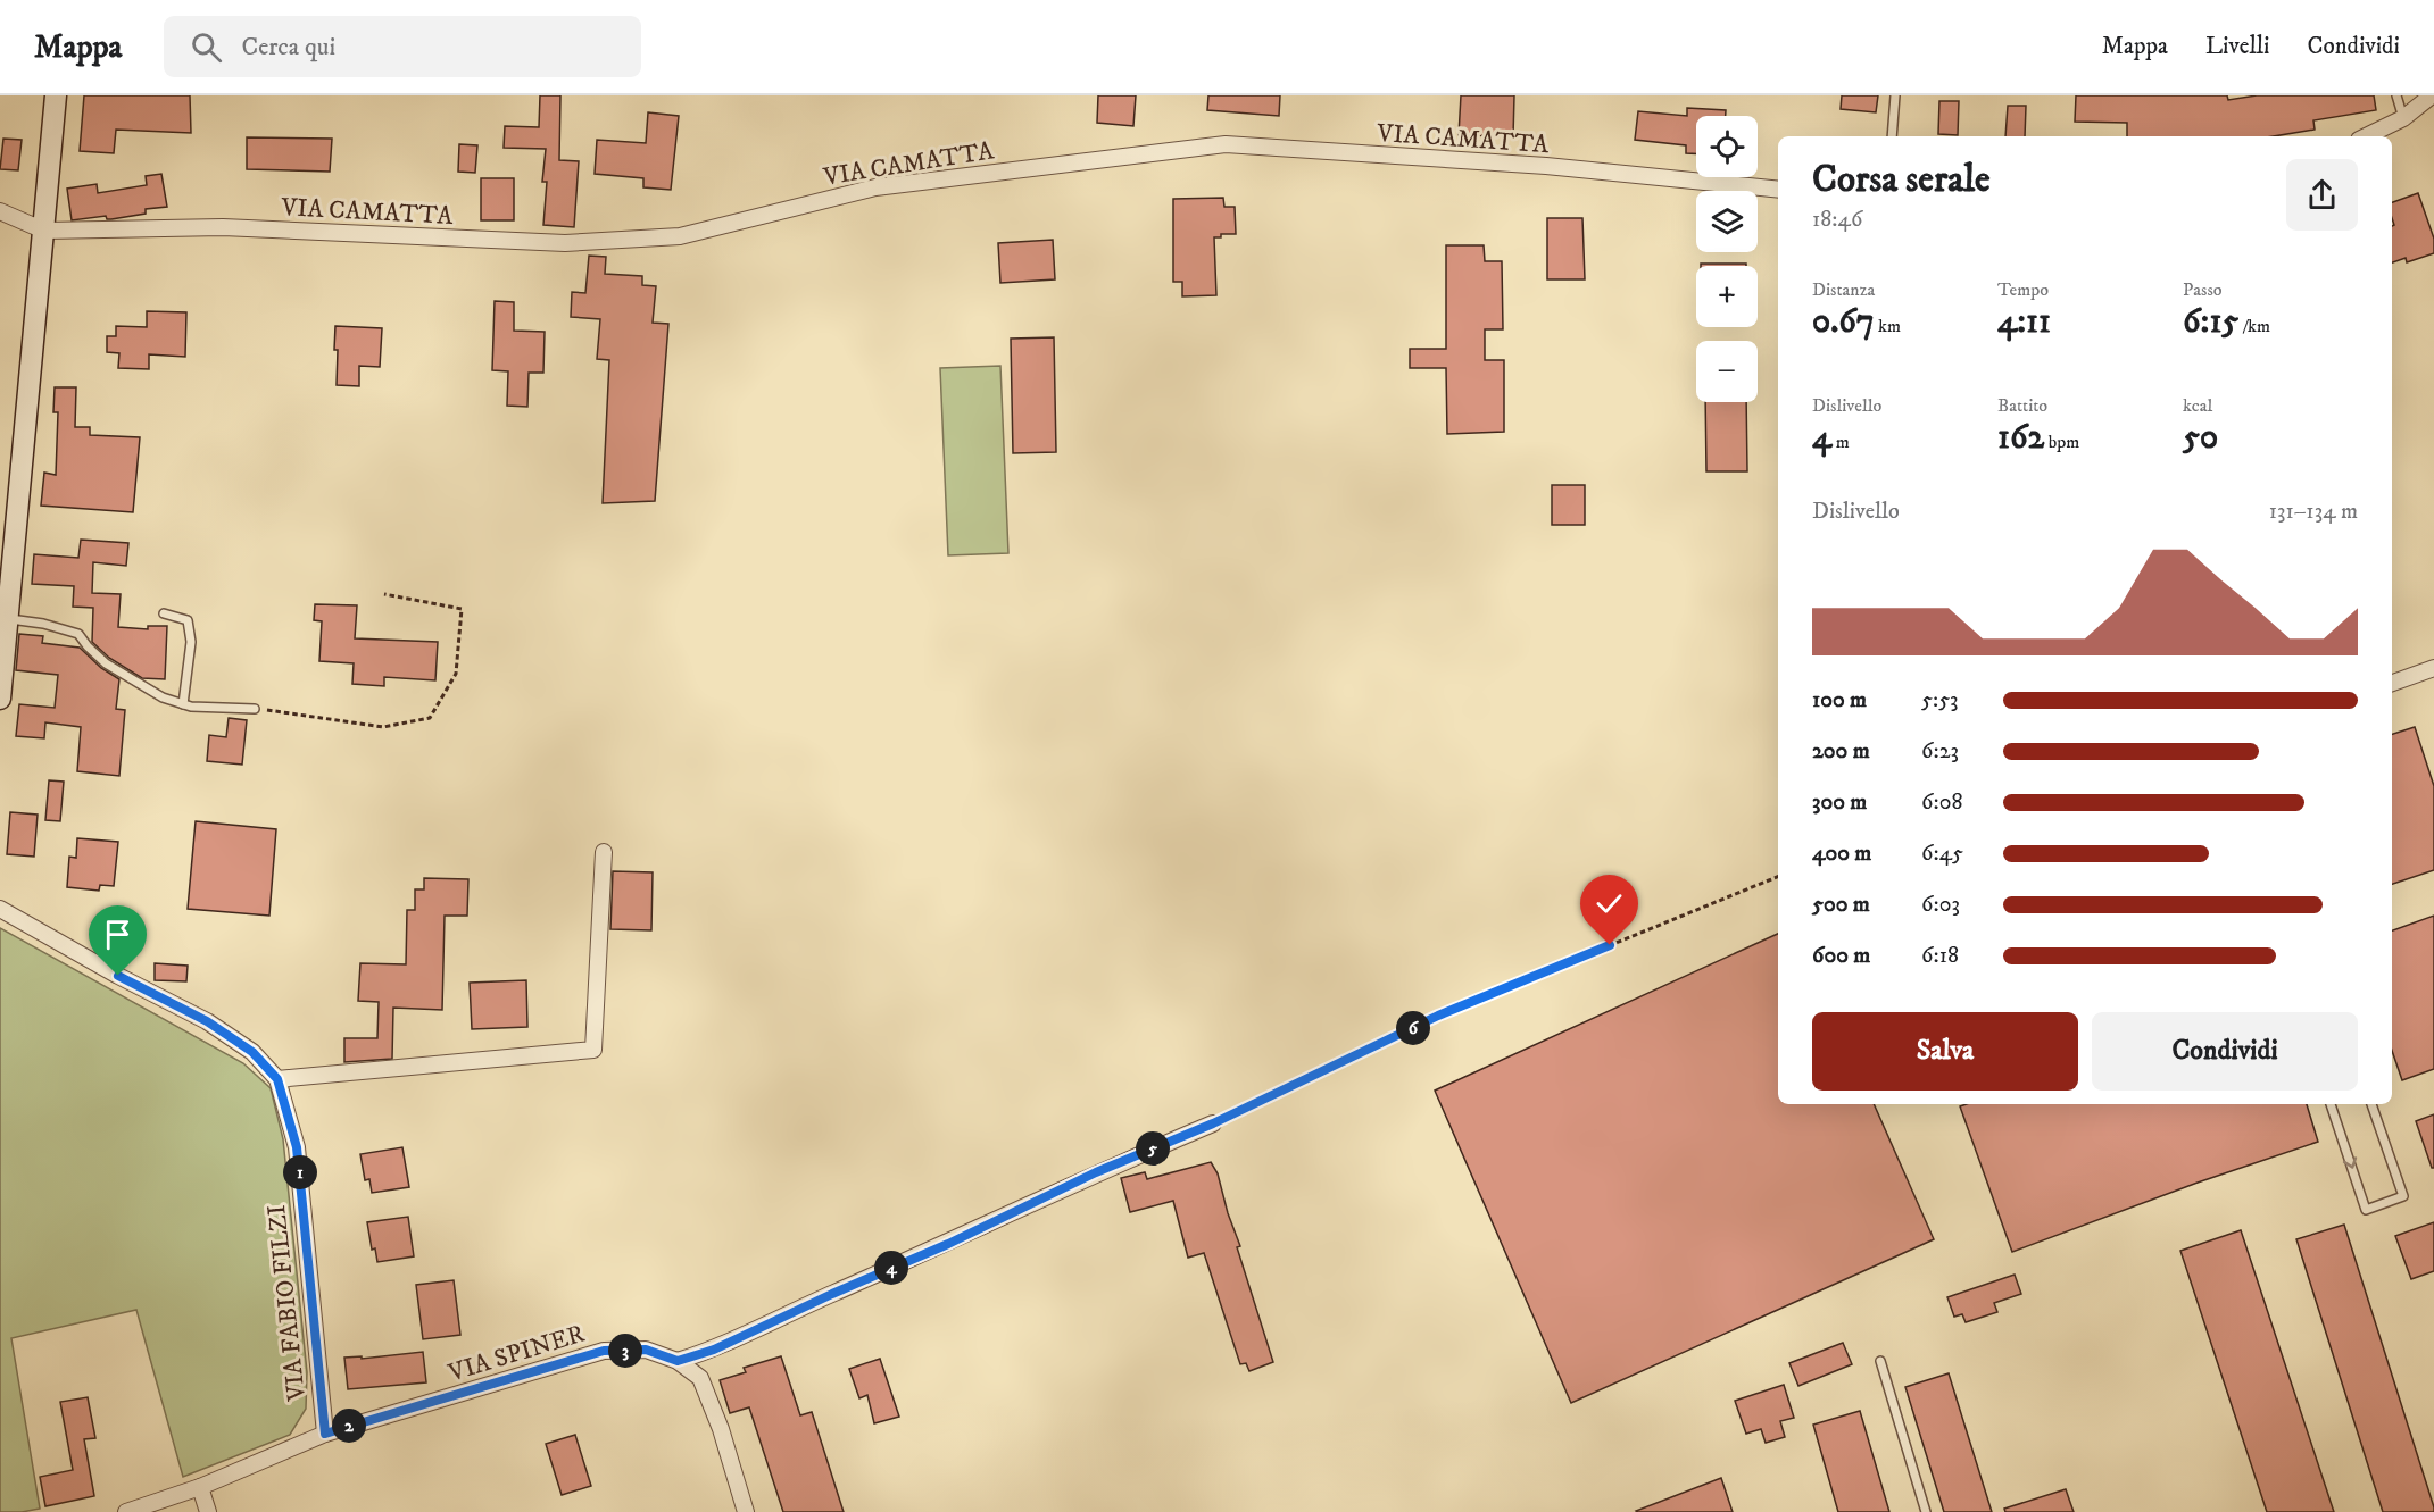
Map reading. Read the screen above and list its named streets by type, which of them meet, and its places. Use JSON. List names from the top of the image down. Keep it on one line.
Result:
{"streets":{"street":["VIA CAMATTA","VIA FABIO FILZI","VIA SPINER"]},"crossings":[["VIA FABIO FILZI","VIA SPINER"]],"page":{"header":"Mappa","search":"Cerca qui","nav":["Mappa","Livelli","Condividi"],"map_buttons":["+","−"],"heading":["Corsa serale","18:46"],"stats":[["Distanza","0.67 km"],["Tempo","4:11"],["Passo","6:15 /km"],["Dislivello","4 m"],["Battito","162 bpm"],["kcal","50"]],"chart":["Dislivello","131–134 m"],"list":[{"name":"100 m","note":"5:53"},{"name":"200 m","note":"6:23"},{"name":"300 m","note":"6:08"},{"name":"400 m","note":"6:45"},{"name":"500 m","note":"6:03"},{"name":"600 m","note":"6:18"}],"buttons":["Salva","Condividi"],"pins":["6","5","1","4","3","2"]}}
